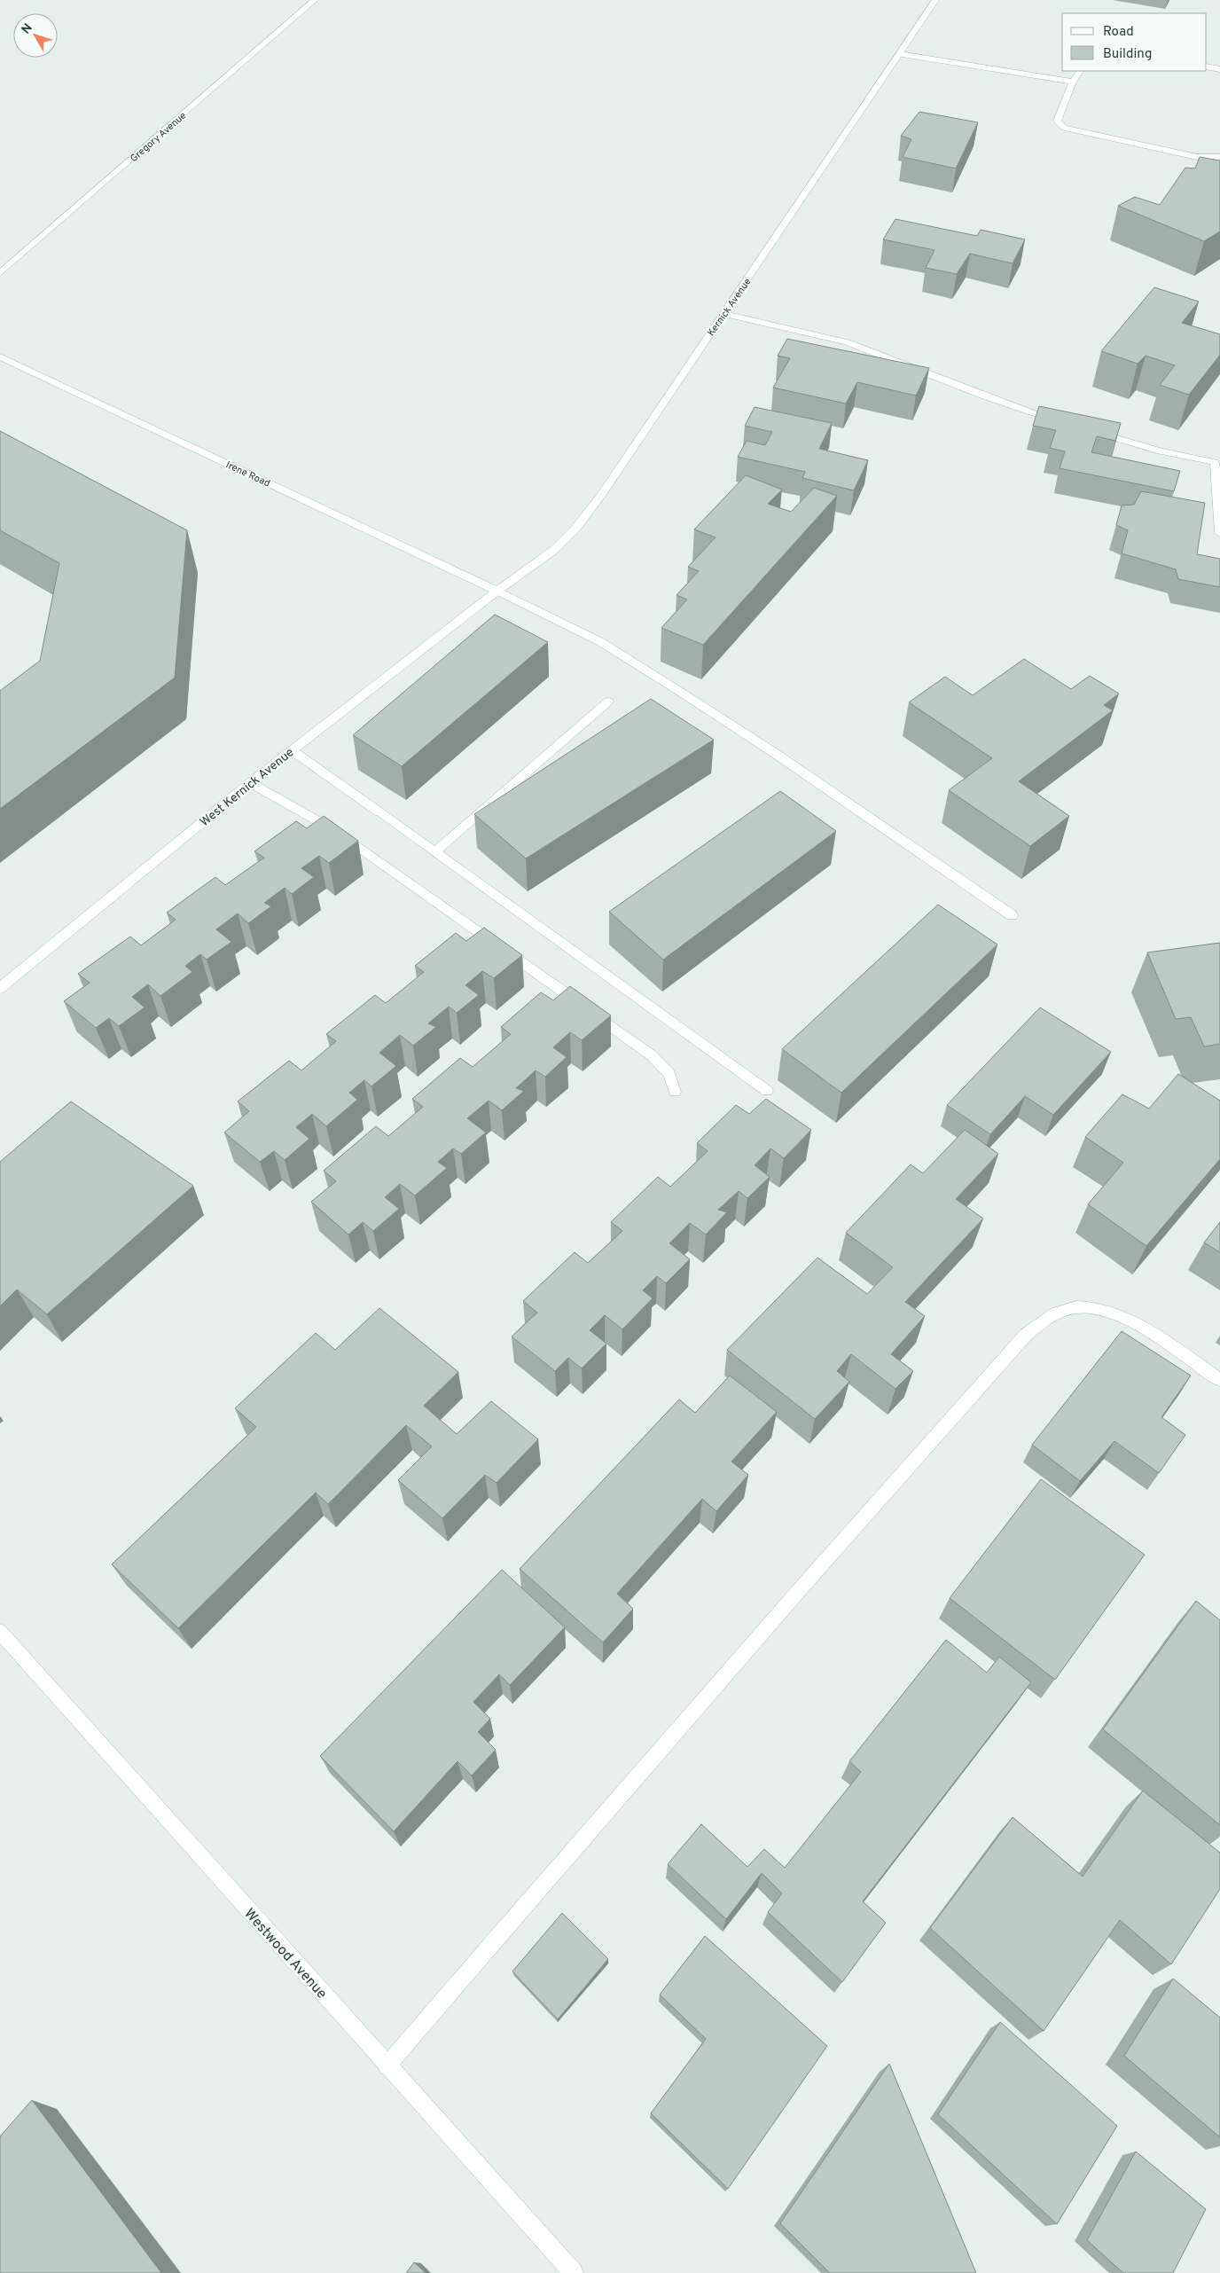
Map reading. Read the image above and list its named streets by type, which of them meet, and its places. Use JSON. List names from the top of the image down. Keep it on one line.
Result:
{"streets":{"street":["Gregory Avenue","Kernick Avenue","Irene Road","West Kernick Avenue","Westwood Avenue"]},"crossings":[["Kernick Avenue","Irene Road"],["Kernick Avenue","West Kernick Avenue"],["Irene Road","West Kernick Avenue"]],"legend":["Road","Building"],"north":"top left"}
